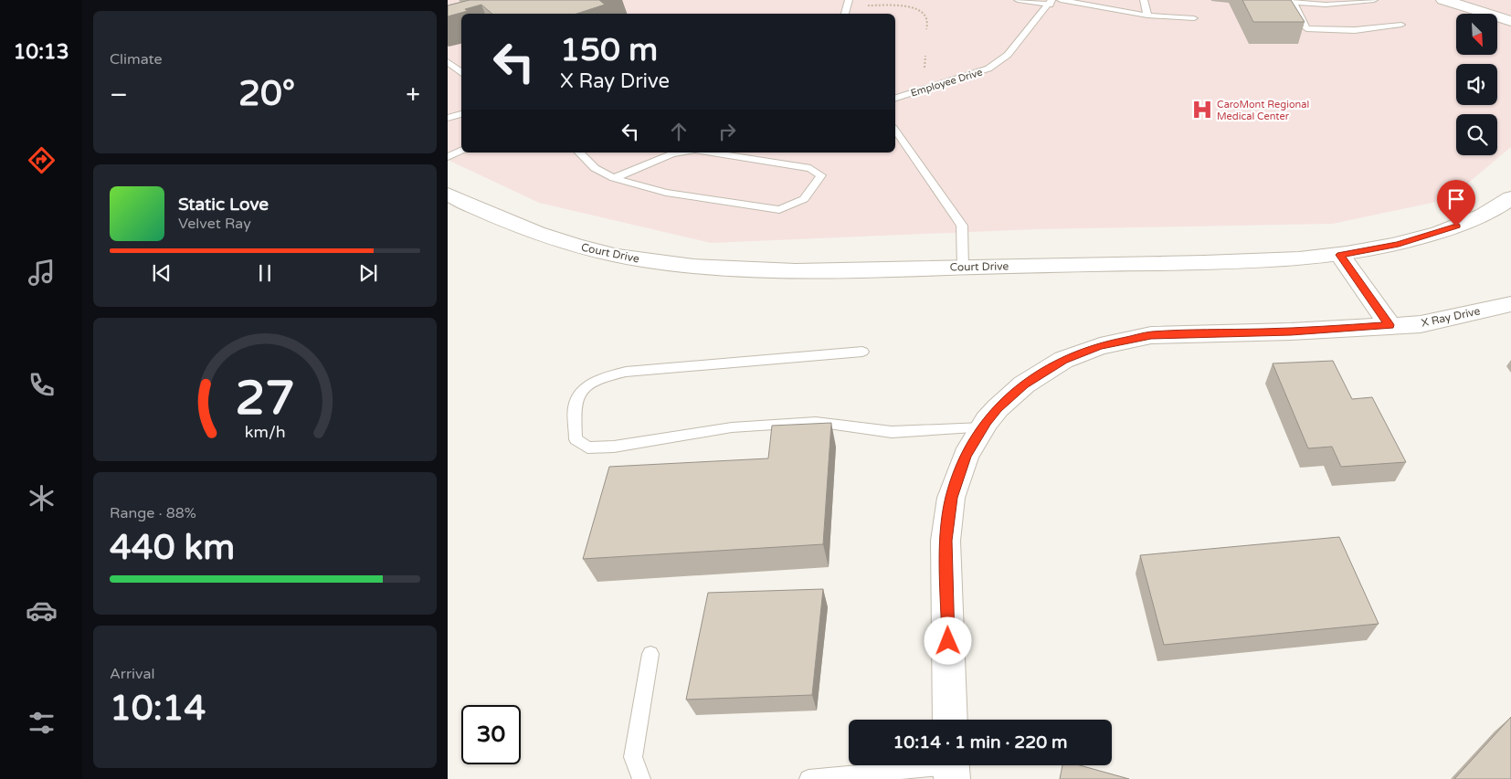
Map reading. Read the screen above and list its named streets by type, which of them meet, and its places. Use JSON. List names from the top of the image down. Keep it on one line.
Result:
{"streets":{"street":["Court Drive","X Ray Drive"],"lane":["Employee Drive"]},"places":{"hospital":["CaroMont Regional Medical Center"]},"north":"bottom right","page":{"tabs":"10:13","tile":["Climate",["Range · 88%","440 km"],["Arrival","10:14"]],"turn":["150 m","X Ray Drive"],"heat":["−","20°","+"],"song":["Static Love","Velvet Ray"],"limit":"30","trip":"10:14 · 1 min · 220 m","gauge":["27","km/h"]}}
